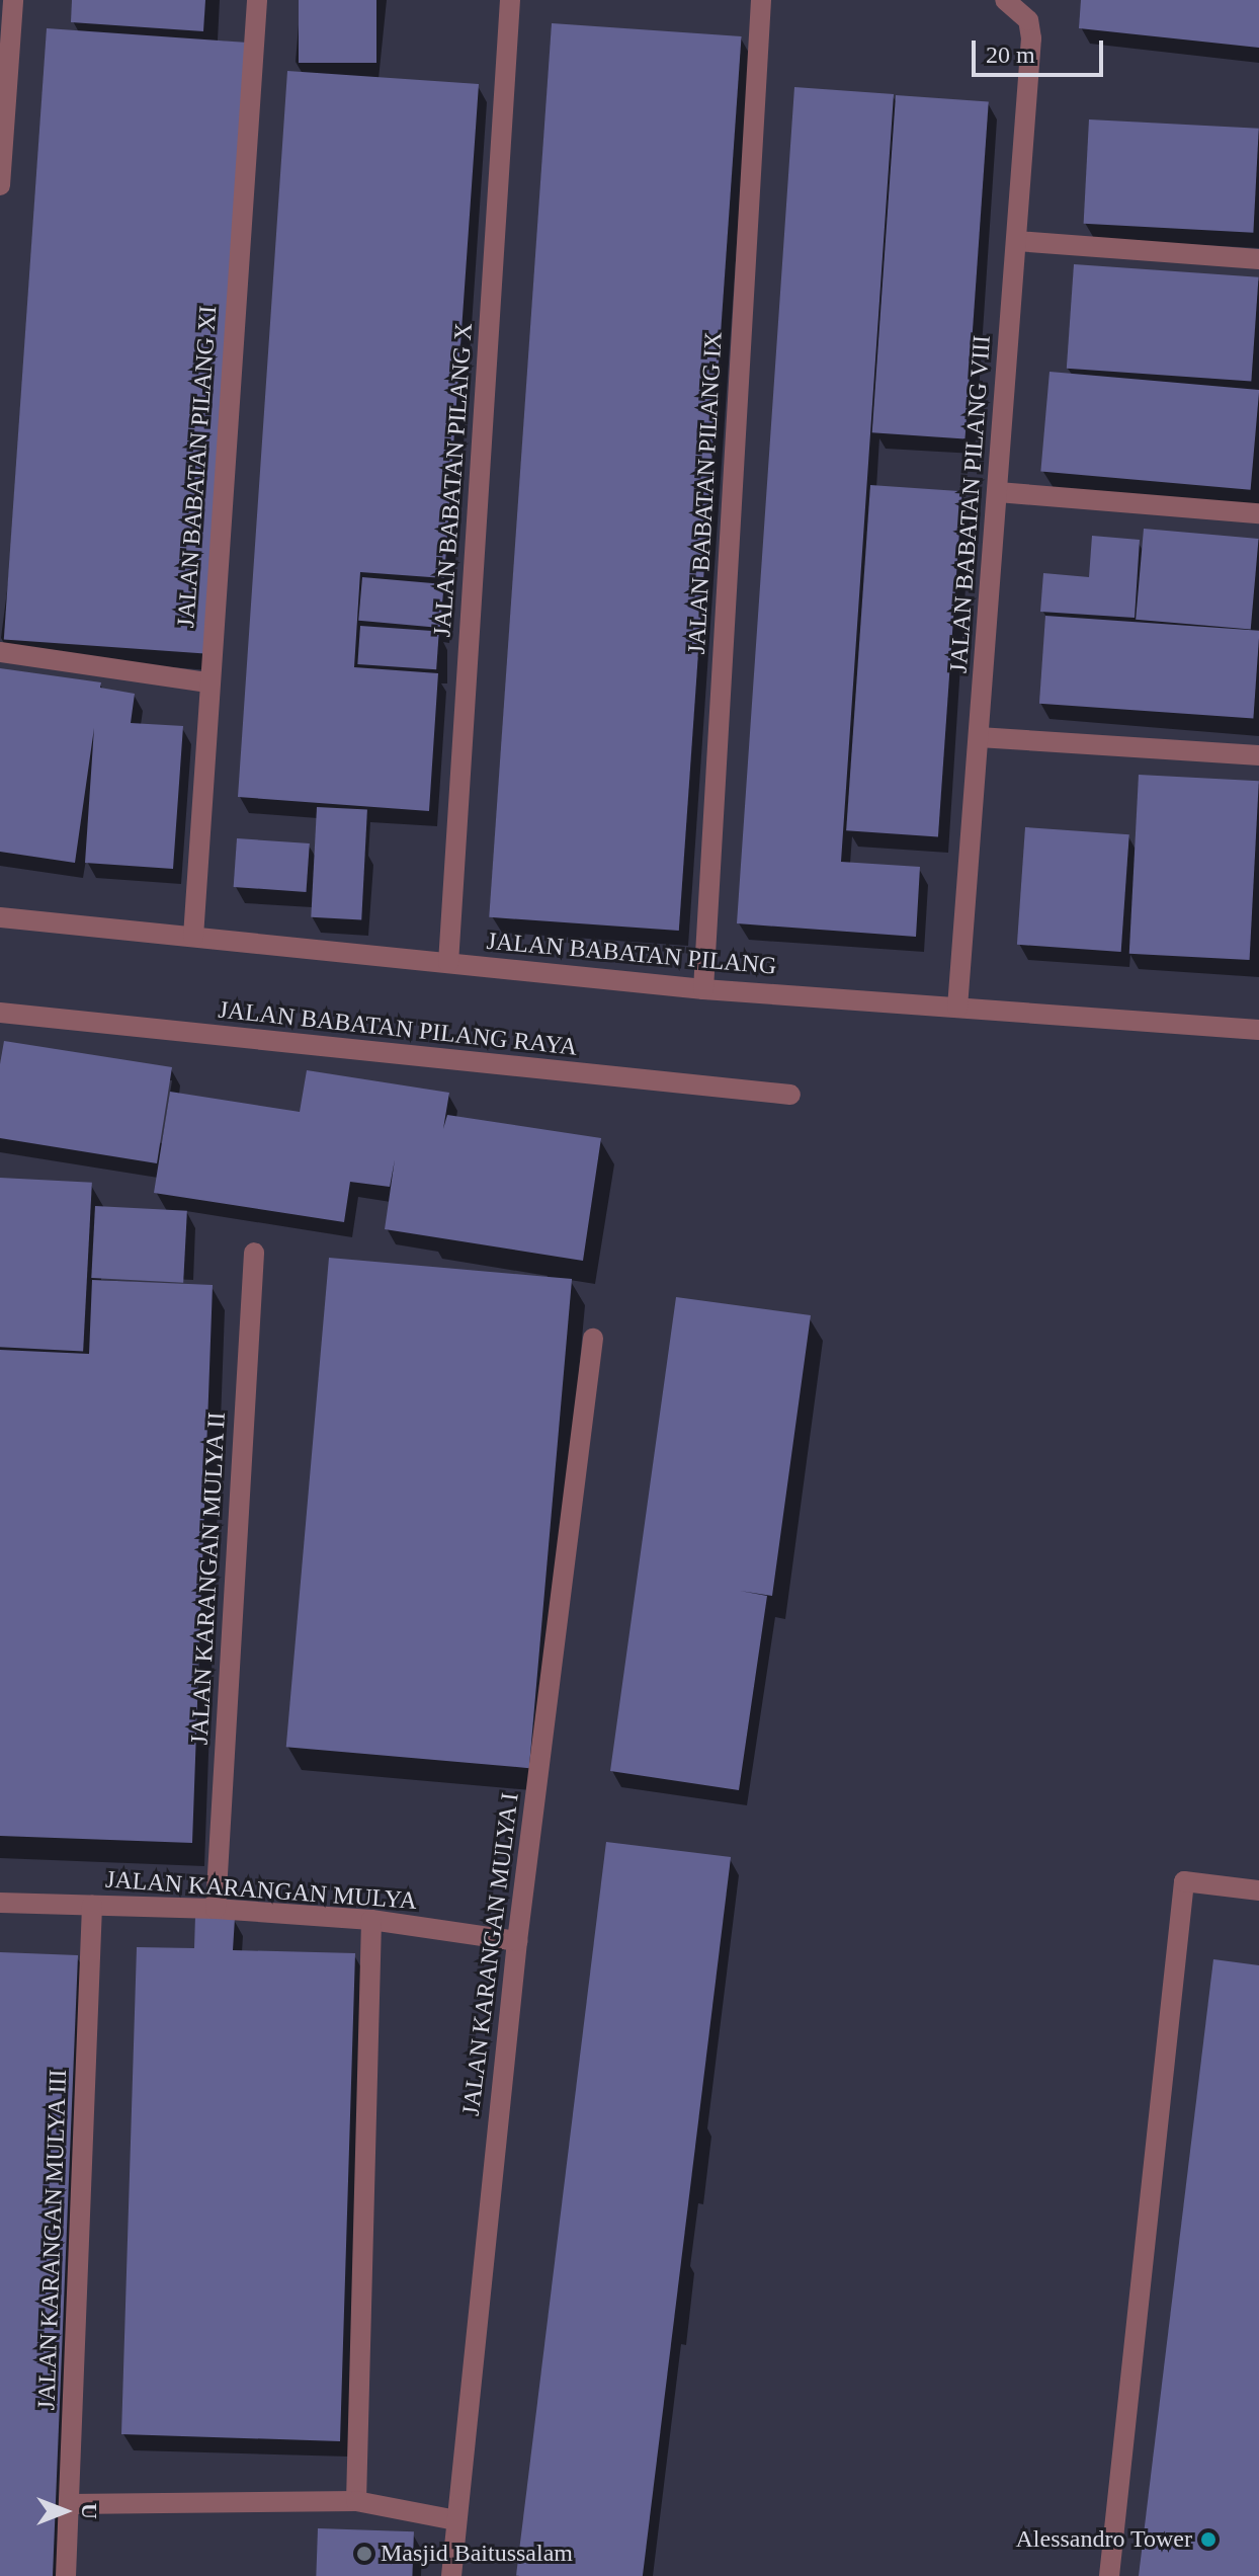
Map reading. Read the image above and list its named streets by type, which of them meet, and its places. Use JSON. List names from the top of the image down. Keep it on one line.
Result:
{"streets":{"street":["JALAN BABATAN PILANG XI","JALAN BABATAN PILANG X","JALAN BABATAN PILANG IX","JALAN BABATAN PILANG VIII","JALAN BABATAN PILANG","JALAN BABATAN PILANG RAYA","JALAN KARANGAN MULYA II","JALAN KARANGAN MULYA","JALAN KARANGAN MULYA I","JALAN KARANGAN MULYA III"]},"crossings":[["JALAN BABATAN PILANG XI","JALAN BABATAN PILANG"],["JALAN BABATAN PILANG X","JALAN BABATAN PILANG"],["JALAN BABATAN PILANG IX","JALAN BABATAN PILANG"],["JALAN BABATAN PILANG VIII","JALAN BABATAN PILANG"],["JALAN KARANGAN MULYA II","JALAN KARANGAN MULYA"],["JALAN KARANGAN MULYA","JALAN KARANGAN MULYA I"],["JALAN KARANGAN MULYA","JALAN KARANGAN MULYA III"]],"places":["Alessandro Tower","Masjid Baitussalam"],"scale_bar":"20 m","north":"right"}
